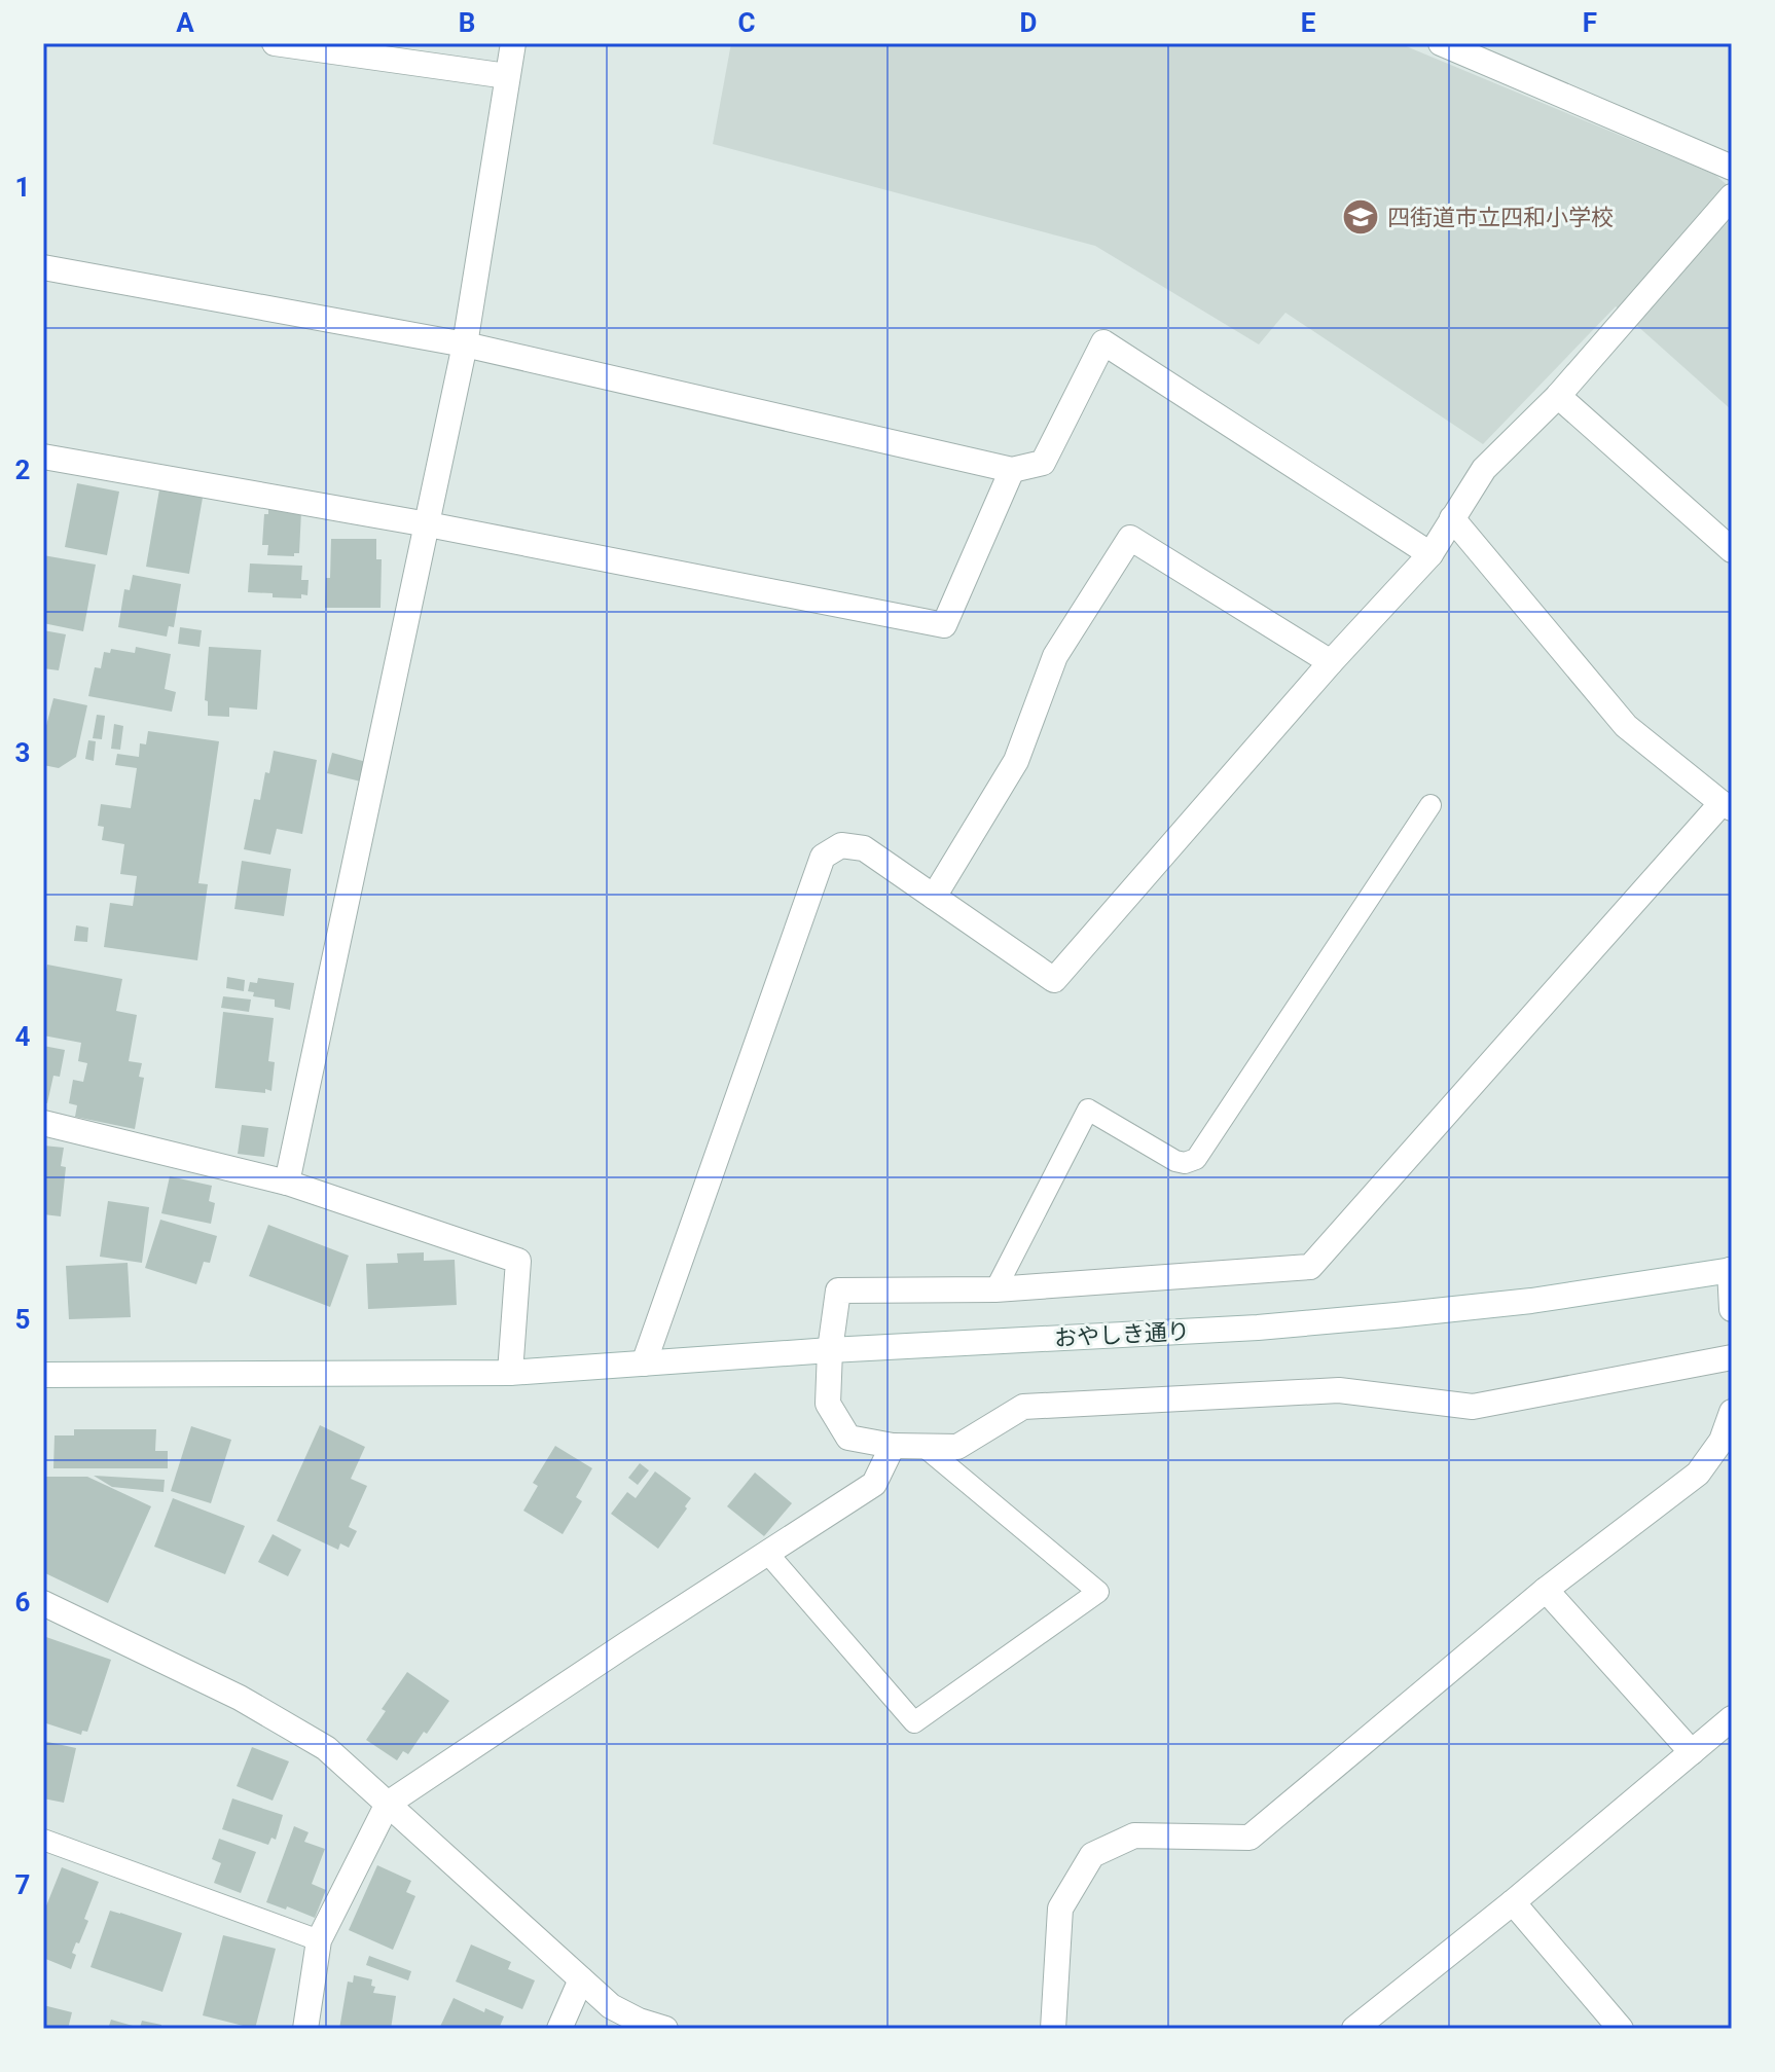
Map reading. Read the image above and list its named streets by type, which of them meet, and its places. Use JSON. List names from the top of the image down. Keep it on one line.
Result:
{"streets":{"street":["おやしき通り"]},"places":{"school or university":["四街道市立四和小学校"]},"grid":{"columns":["A","B","C","D","E","F"],"rows":["1","2","3","4","5","6","7"]}}
